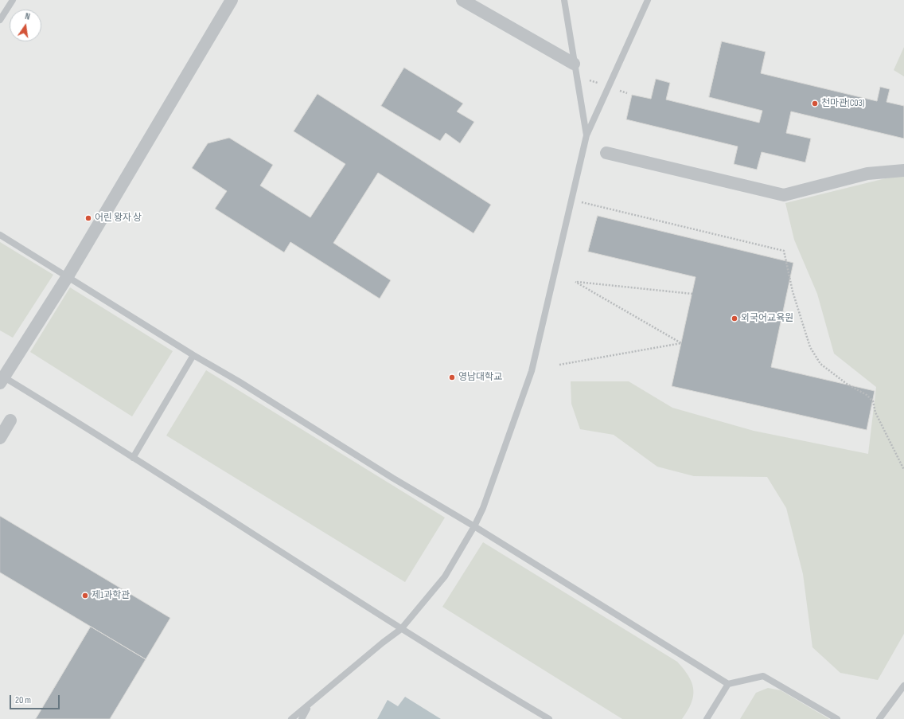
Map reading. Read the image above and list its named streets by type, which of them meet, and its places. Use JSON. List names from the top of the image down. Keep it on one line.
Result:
{"places":["천마관(C03)","어린 왕자 상","외국어교육원","영남대학교","제1과학관"],"scale_bar":"20 m","north":"top"}
